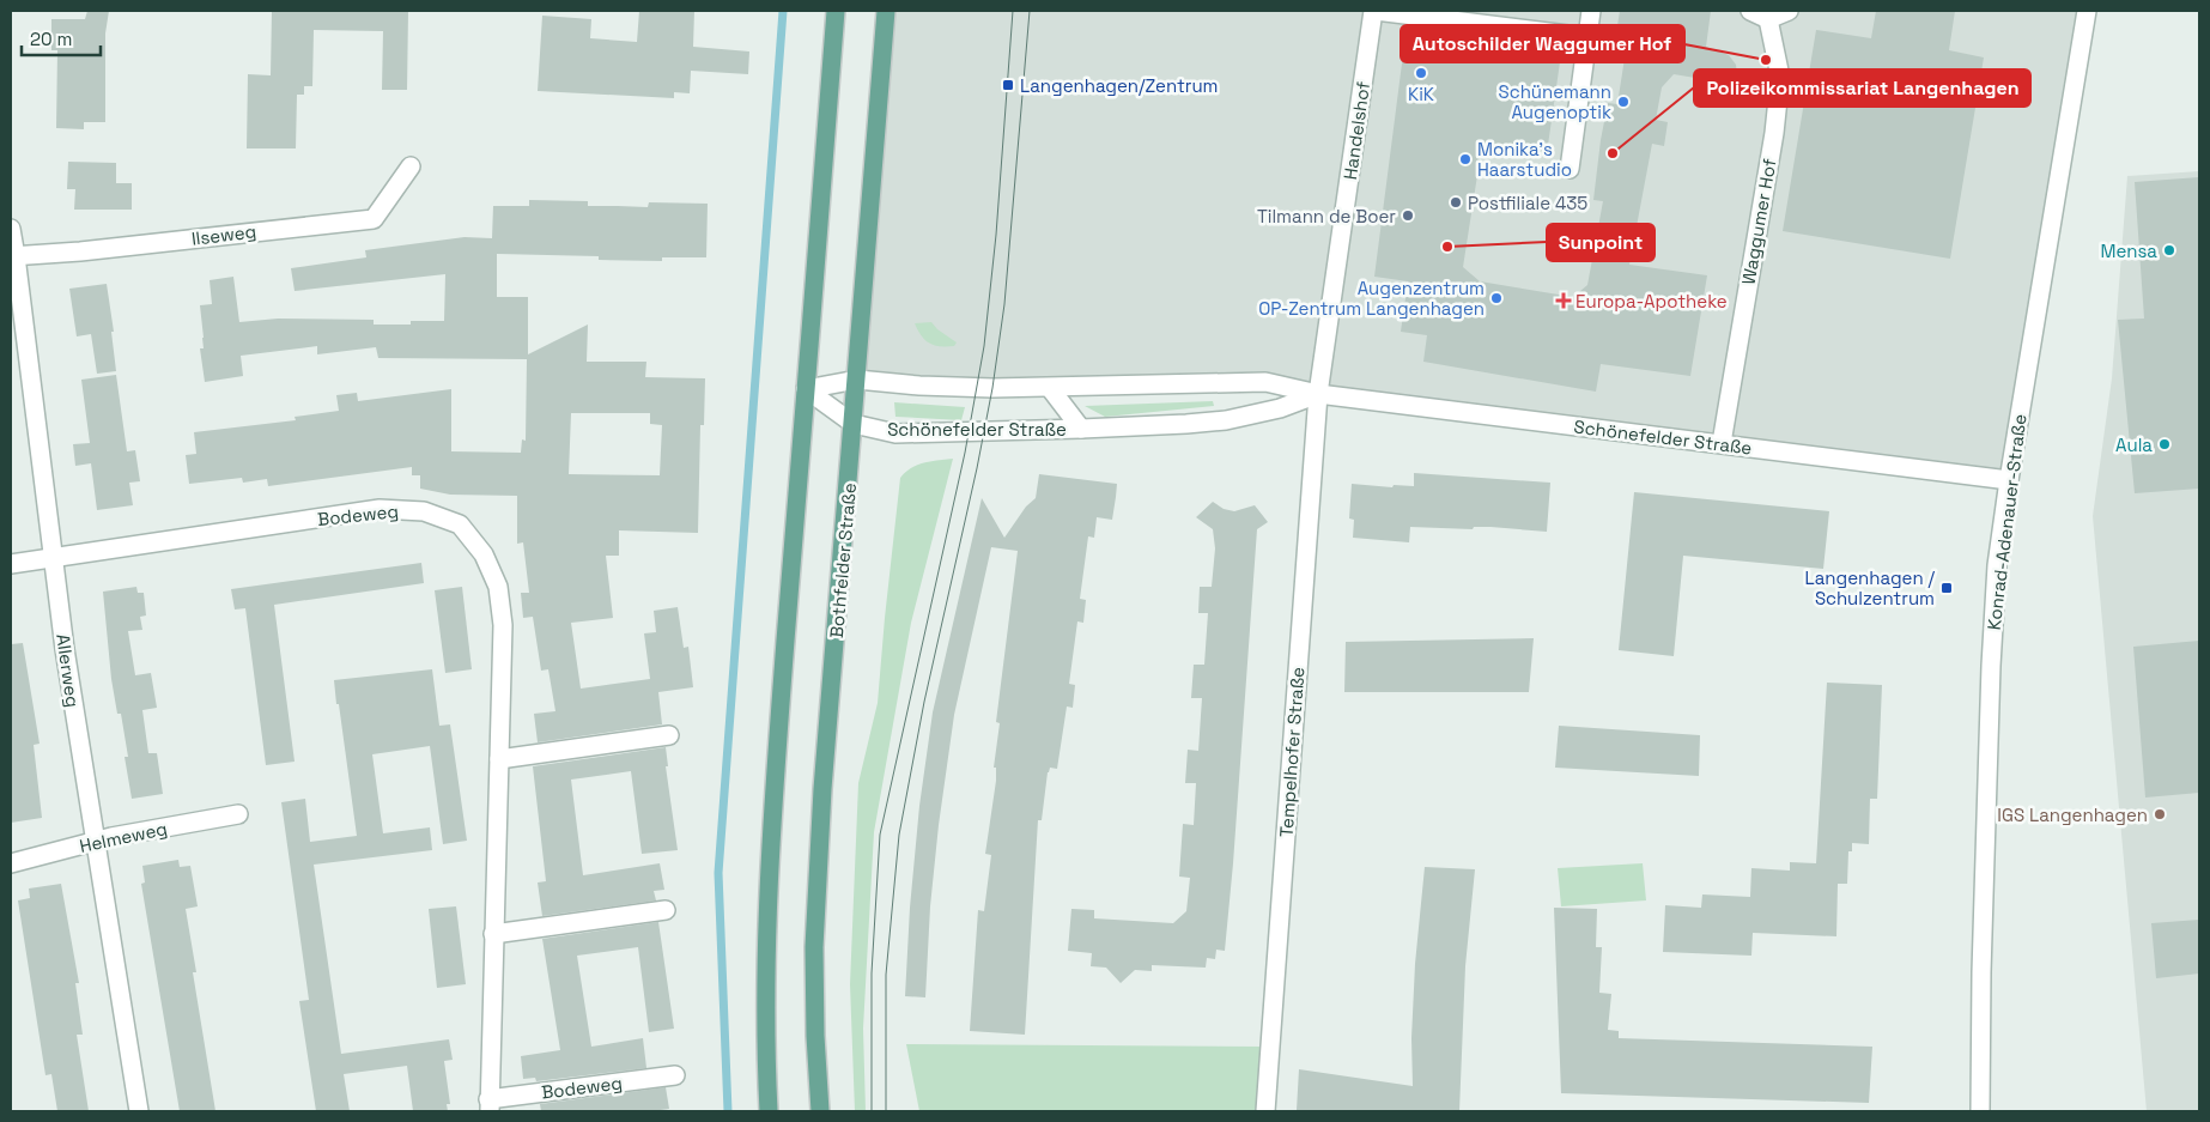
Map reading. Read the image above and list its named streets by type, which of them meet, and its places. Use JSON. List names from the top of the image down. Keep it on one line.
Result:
{"streets":{"main road":["Bothfelder Straße"],"street":["Handelshof","Waggumer Hof","Ilseweg","Schönefelder Straße","Bodeweg","Konrad-Adenauer-Straße","Allerweg","Tempelhofer Straße","Helmeweg"]},"crossings":[["Handelshof","Schönefelder Straße"],["Handelshof","Tempelhofer Straße"],["Waggumer Hof","Schönefelder Straße"],["Ilseweg","Allerweg"],["Schönefelder Straße","Konrad-Adenauer-Straße"],["Schönefelder Straße","Bothfelder Straße"],["Schönefelder Straße","Tempelhofer Straße"],["Bodeweg","Allerweg"],["Allerweg","Helmeweg"]],"places":{"other":["Autoschilder Waggumer Hof","KiK","Schünemann Augenoptik","Polizeikommissariat Langenhagen","Monika's Haarstudio","Postfiliale 435","Tilmann de Boer","Sunpoint","Mensa","Augenzentrum OP-Zentrum Langenhagen","Aula","IGS Langenhagen"],"transit":["Langenhagen/Zentrum","Langenhagen / Schulzentrum"],"health":["Europa-Apotheke"]},"scale_bar":"20 m"}
